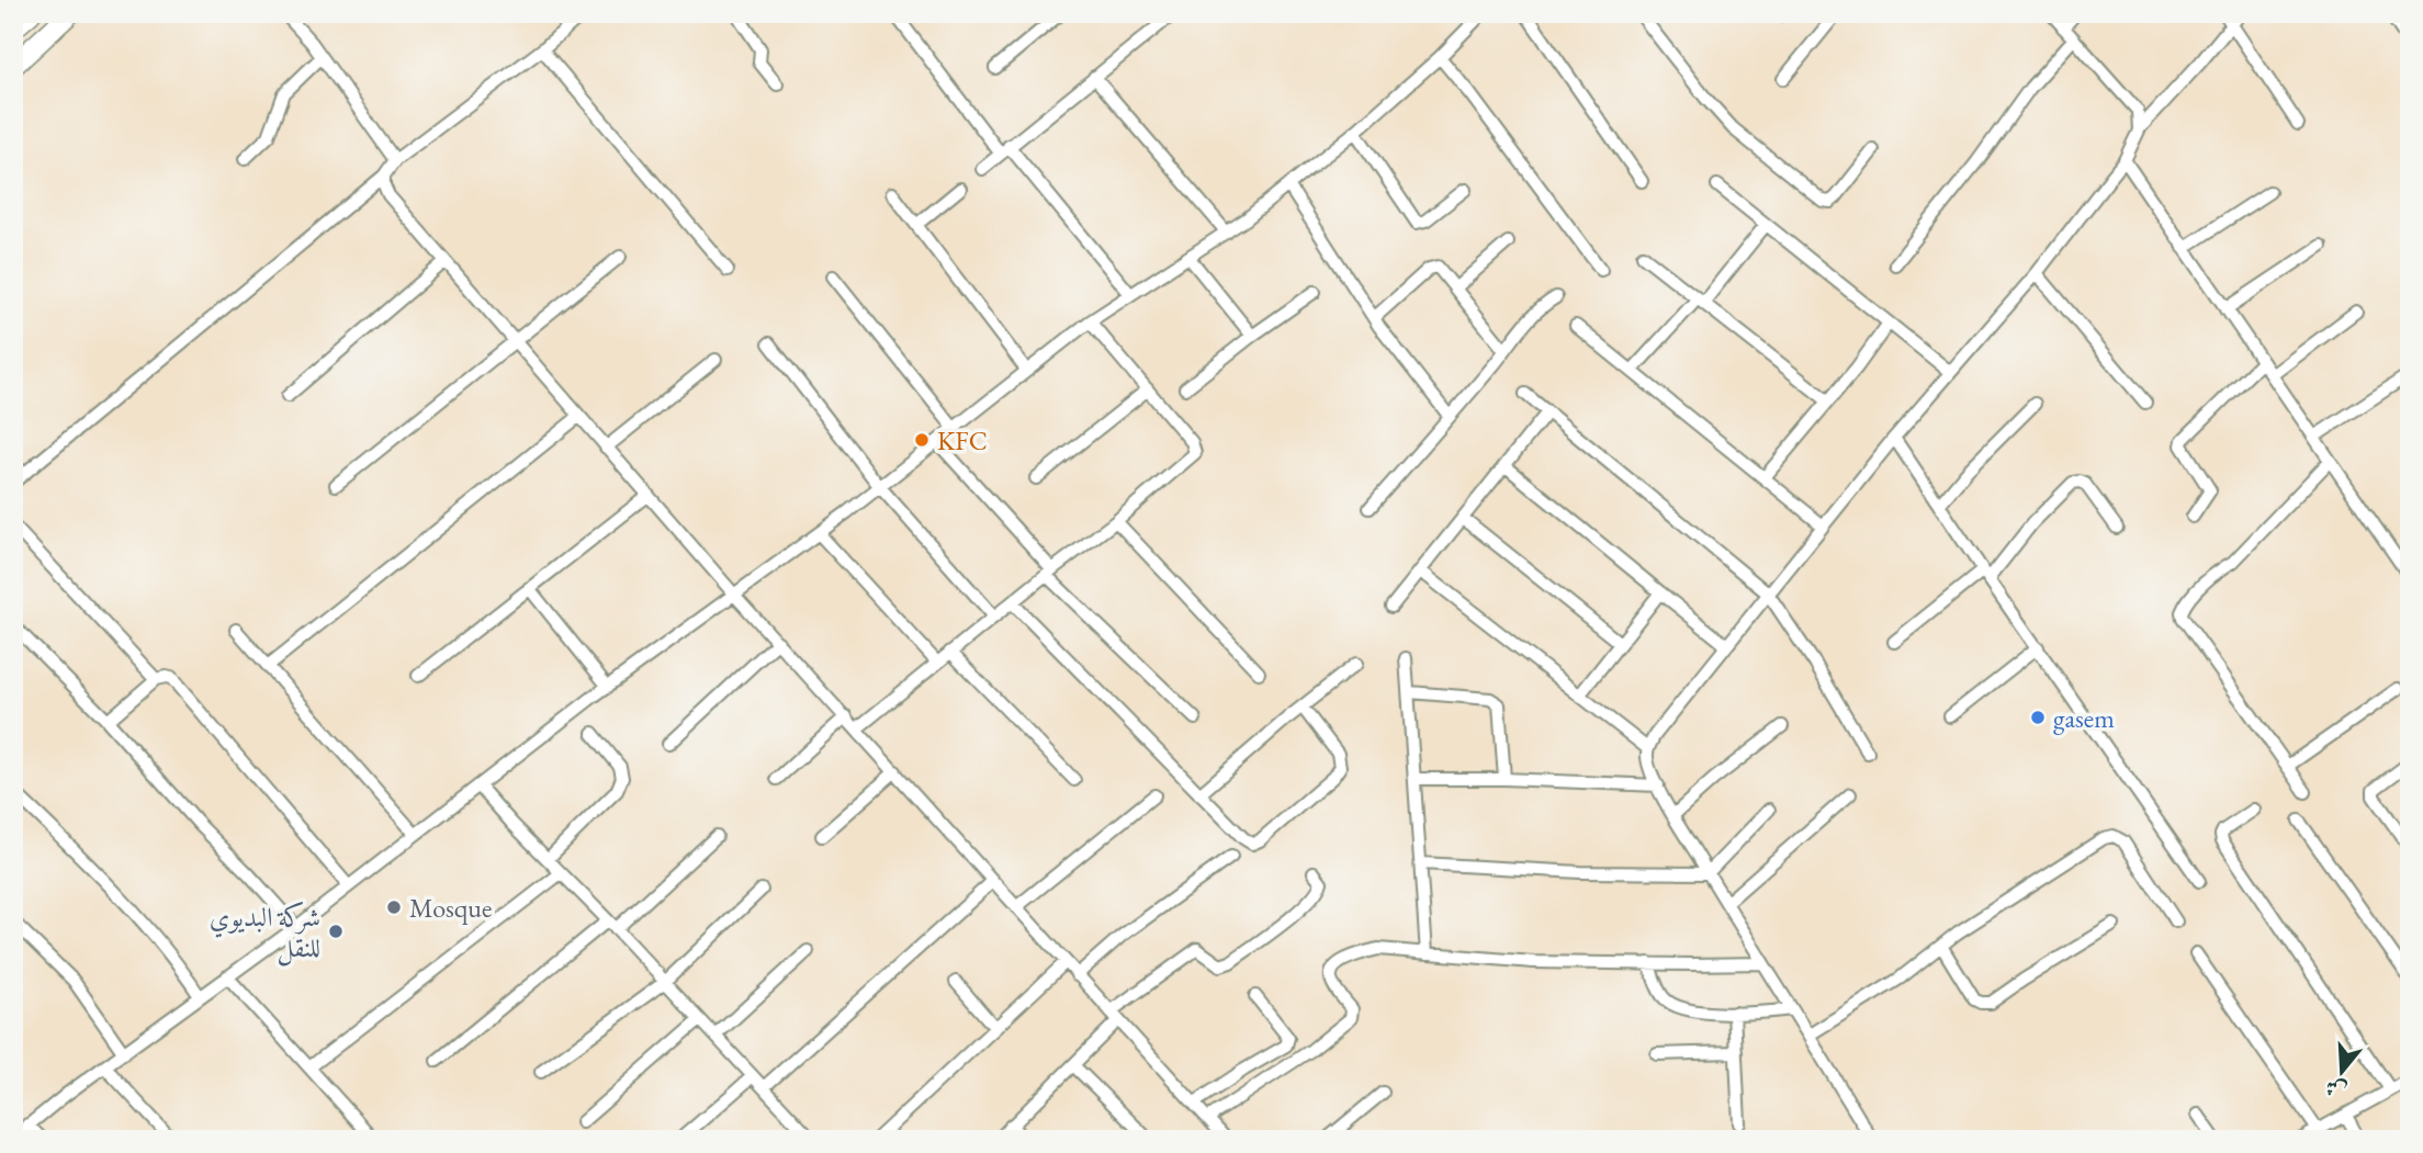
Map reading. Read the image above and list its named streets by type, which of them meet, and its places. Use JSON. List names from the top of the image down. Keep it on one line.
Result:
{"places":["KFC","gasem","Mosque","شركة البديوي للنقل"],"north":"bottom"}
